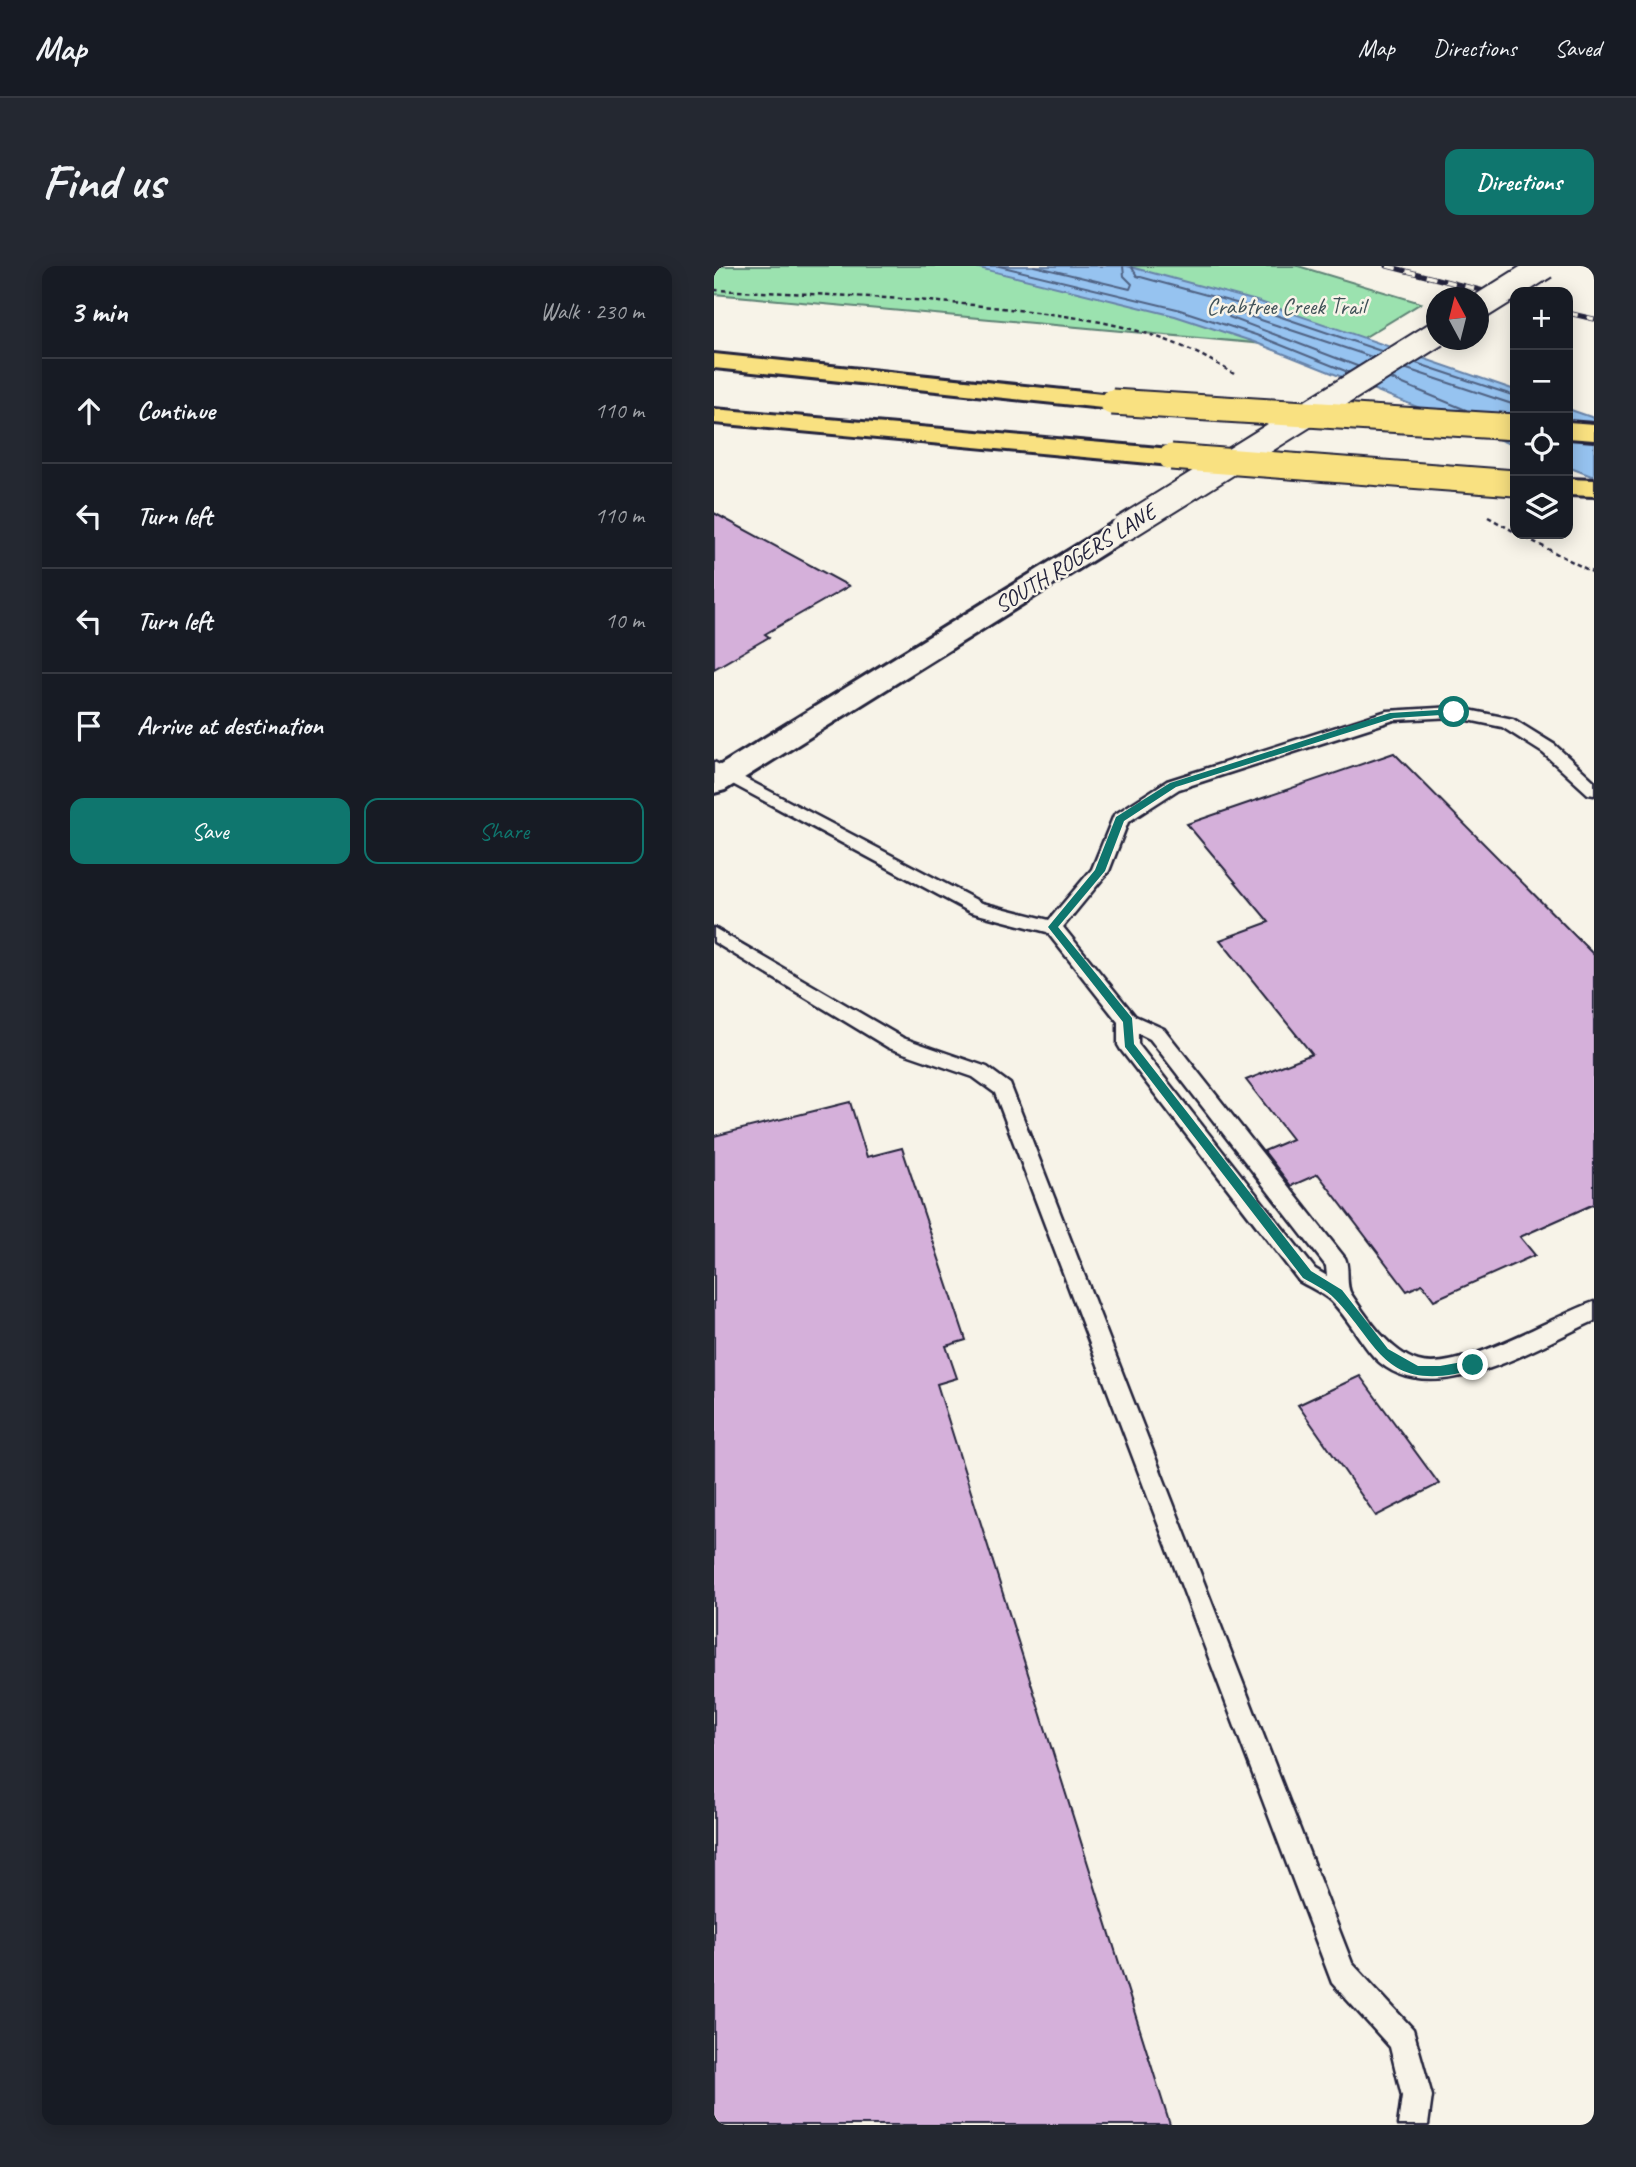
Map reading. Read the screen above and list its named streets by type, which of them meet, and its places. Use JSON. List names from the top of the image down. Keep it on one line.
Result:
{"streets":{"street":["SOUTH ROGERS LANE"]},"parks":["Crabtree Creek Trail"],"north":"top","page":{"header":"Map","nav":["Map","Directions","Saved"],"buttons":["Directions",["Save","Share"]],"title":"Find us","heading":["3 min","Walk · 230 m"],"map_buttons":["+","−"],"list":[["Continue","110 m"],["Turn left","110 m"],["Turn left","10 m"],"Arrive at destination"]}}
